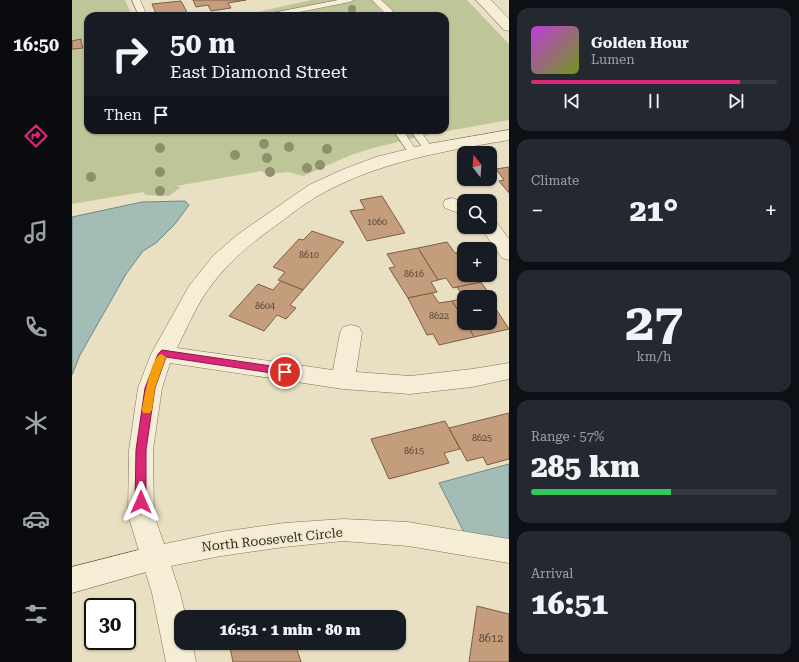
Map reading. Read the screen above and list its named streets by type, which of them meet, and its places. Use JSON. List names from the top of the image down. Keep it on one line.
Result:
{"streets":{"street":["North Roosevelt Circle"]},"house_numbers":["1060","8610","8616","8604","8622","8625","8615","8612"],"north":"top","page":{"tabs":"16:50","turn":["50 m","East Diamond Street"],"song":["Golden Hour","Lumen"],"then":"Then","tile":["Climate",["27","km/h"],["Range · 57%","285 km"],["Arrival","16:51"]],"map_buttons":["+","−"],"heat":["−","21°","+"],"limit":"30","trip":"16:51 · 1 min · 80 m"}}
